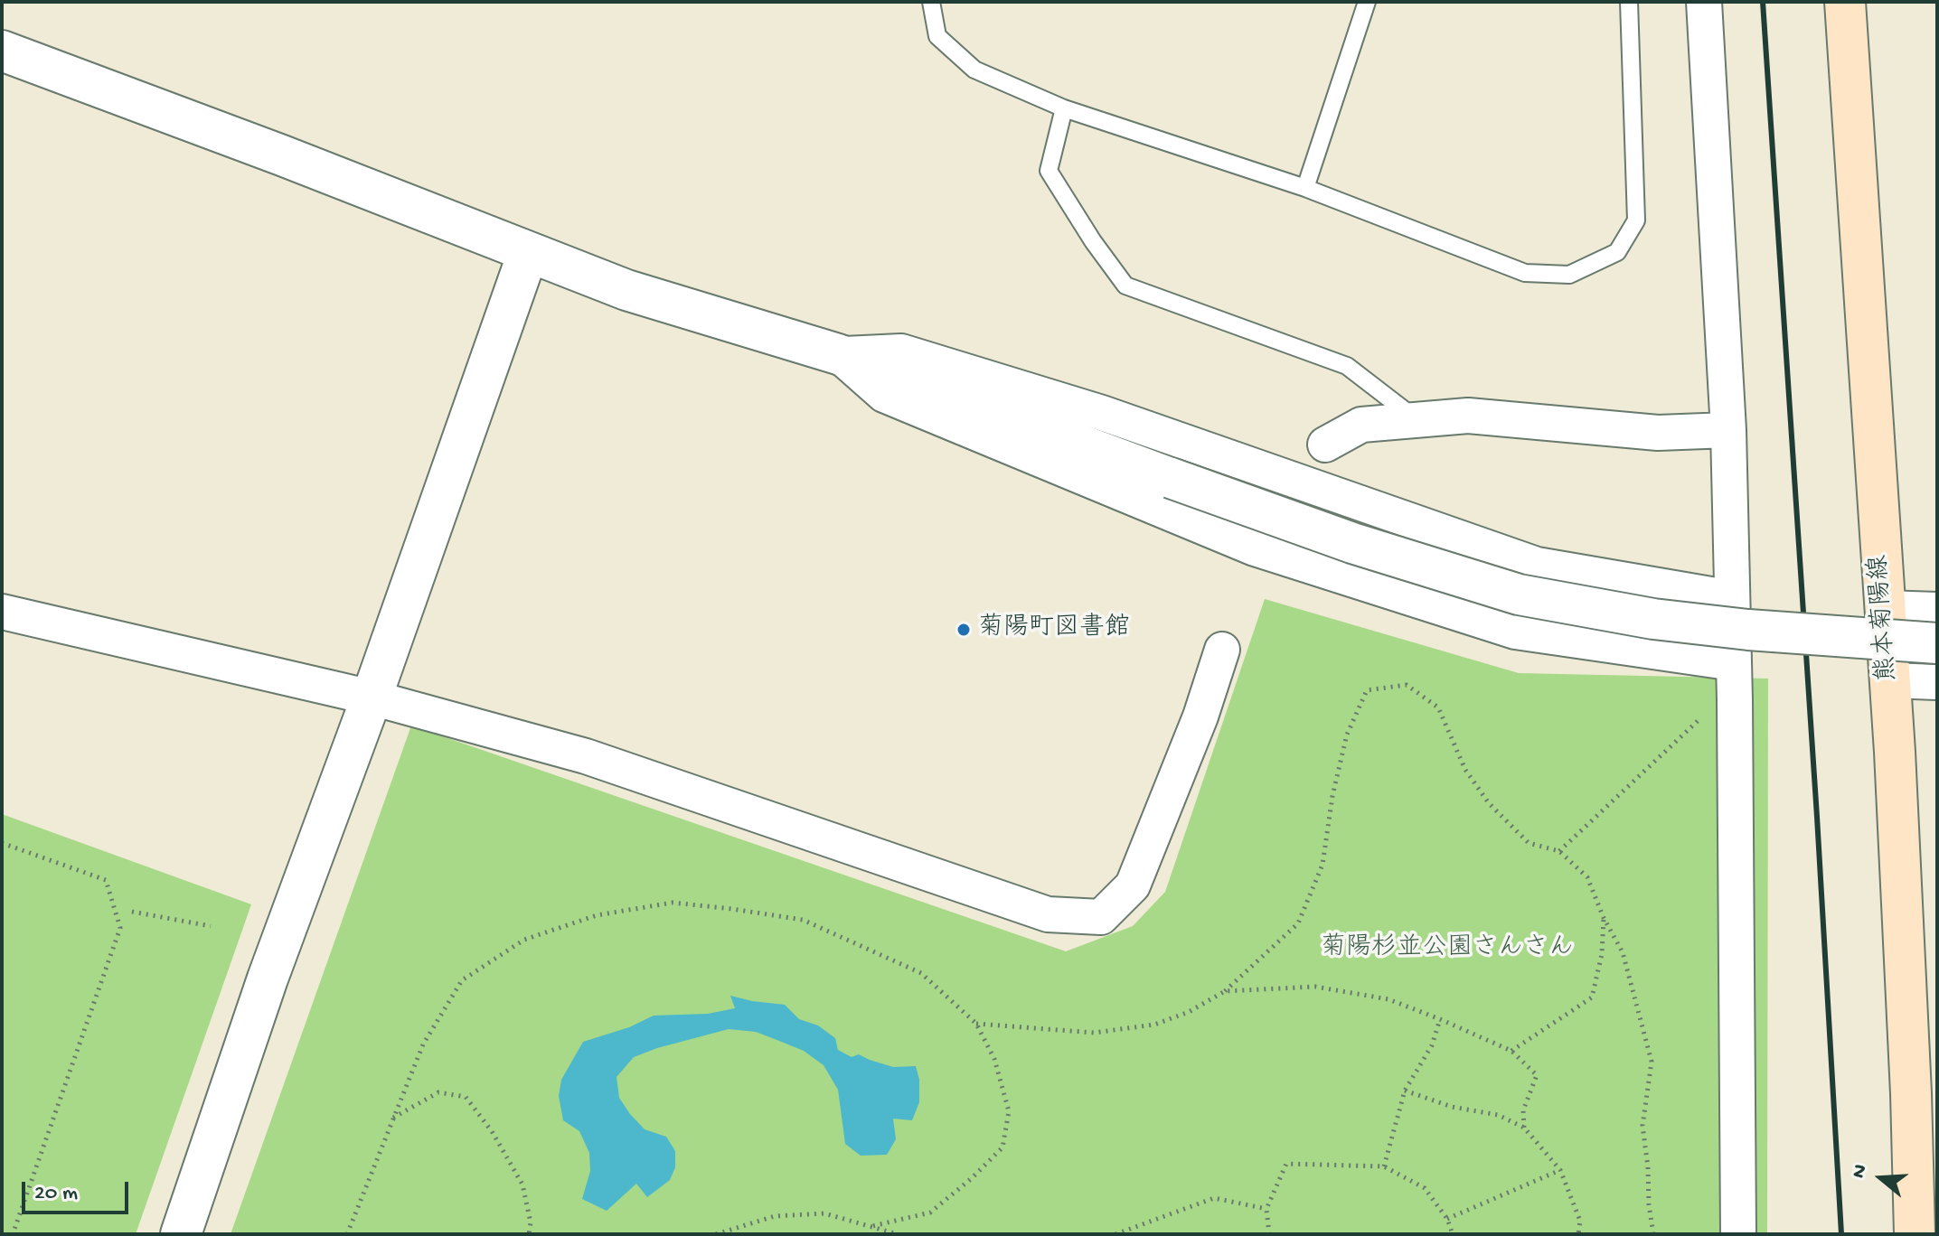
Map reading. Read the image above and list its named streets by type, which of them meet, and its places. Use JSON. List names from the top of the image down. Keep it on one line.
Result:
{"streets":{"main road":["熊本菊陽線"]},"parks":["菊陽杉並公園さんさん"],"places":["菊陽町図書館"],"scale_bar":"20 m","north":"left"}
